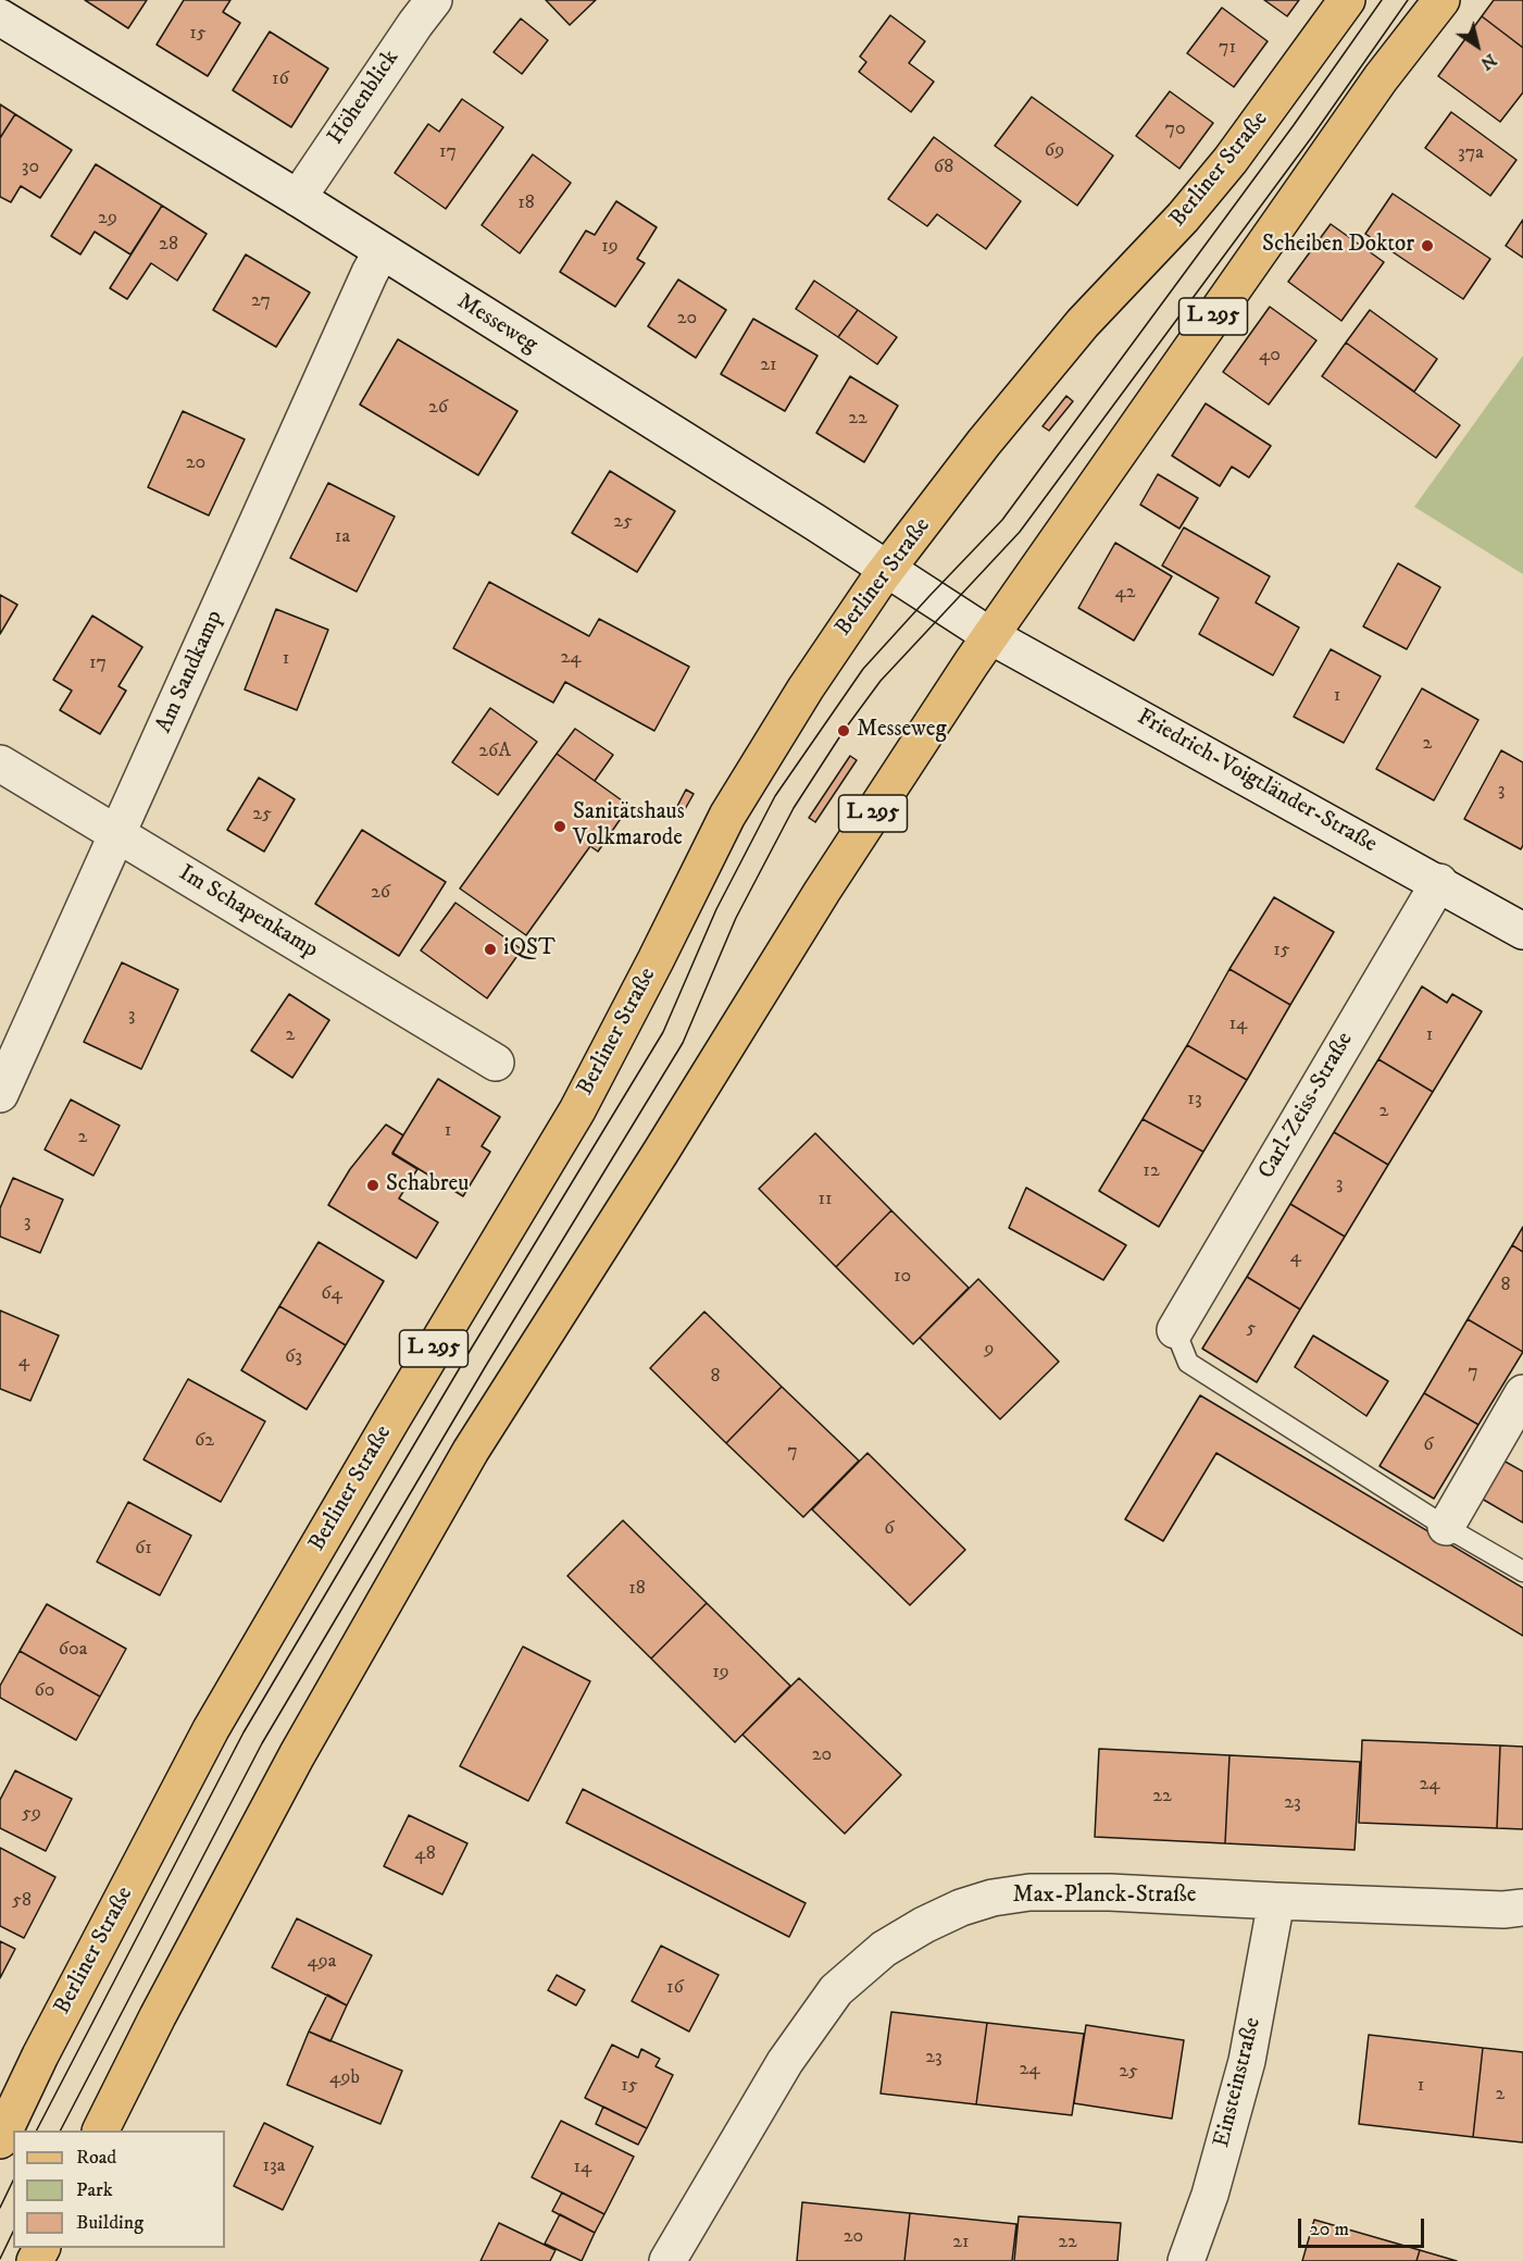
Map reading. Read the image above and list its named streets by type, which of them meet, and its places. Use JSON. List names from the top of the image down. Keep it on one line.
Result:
{"streets":{"main road":["Berliner Straße","L 295"],"street":["Höhenblick","Messeweg","Am Sandkamp","Friedrich-Voigtländer-Straße","Im Schapenkamp","Carl-Zeiss-Straße","Max-Planck-Straße","Einsteinstraße"]},"crossings":[["Höhenblick","Messeweg"],["Berliner Straße","Messeweg"],["L 295","Messeweg"],["L 295","Friedrich-Voigtländer-Straße"],["Messeweg","Am Sandkamp"],["Messeweg","Friedrich-Voigtländer-Straße"],["Am Sandkamp","Im Schapenkamp"],["Friedrich-Voigtländer-Straße","Carl-Zeiss-Straße"],["Max-Planck-Straße","Einsteinstraße"]],"places":["Scheiben Doktor","Messeweg","Sanitätshaus Volkmarode","iQST","Schabreu"],"house_numbers":["15","71","16","70","69","17","37a","30","68","18","29","28","19","27","20","40","21","26","22","20","25","1a","42","24","1","17","1","2","26A","3","25","26","15","3","14","2","1","13","2","1","2","12","3","11","3","4","10","8","64","5","9","63","4","7","8","62","6","7","6","61","18","60a","19","60","20","24","22","23","59","48","58","49a","16","23","24","25","49b","15","1","2","13a","14","20","21","22"],"legend":["Road","Park","Building"],"scale_bar":"20 m","north":"bottom right"}
